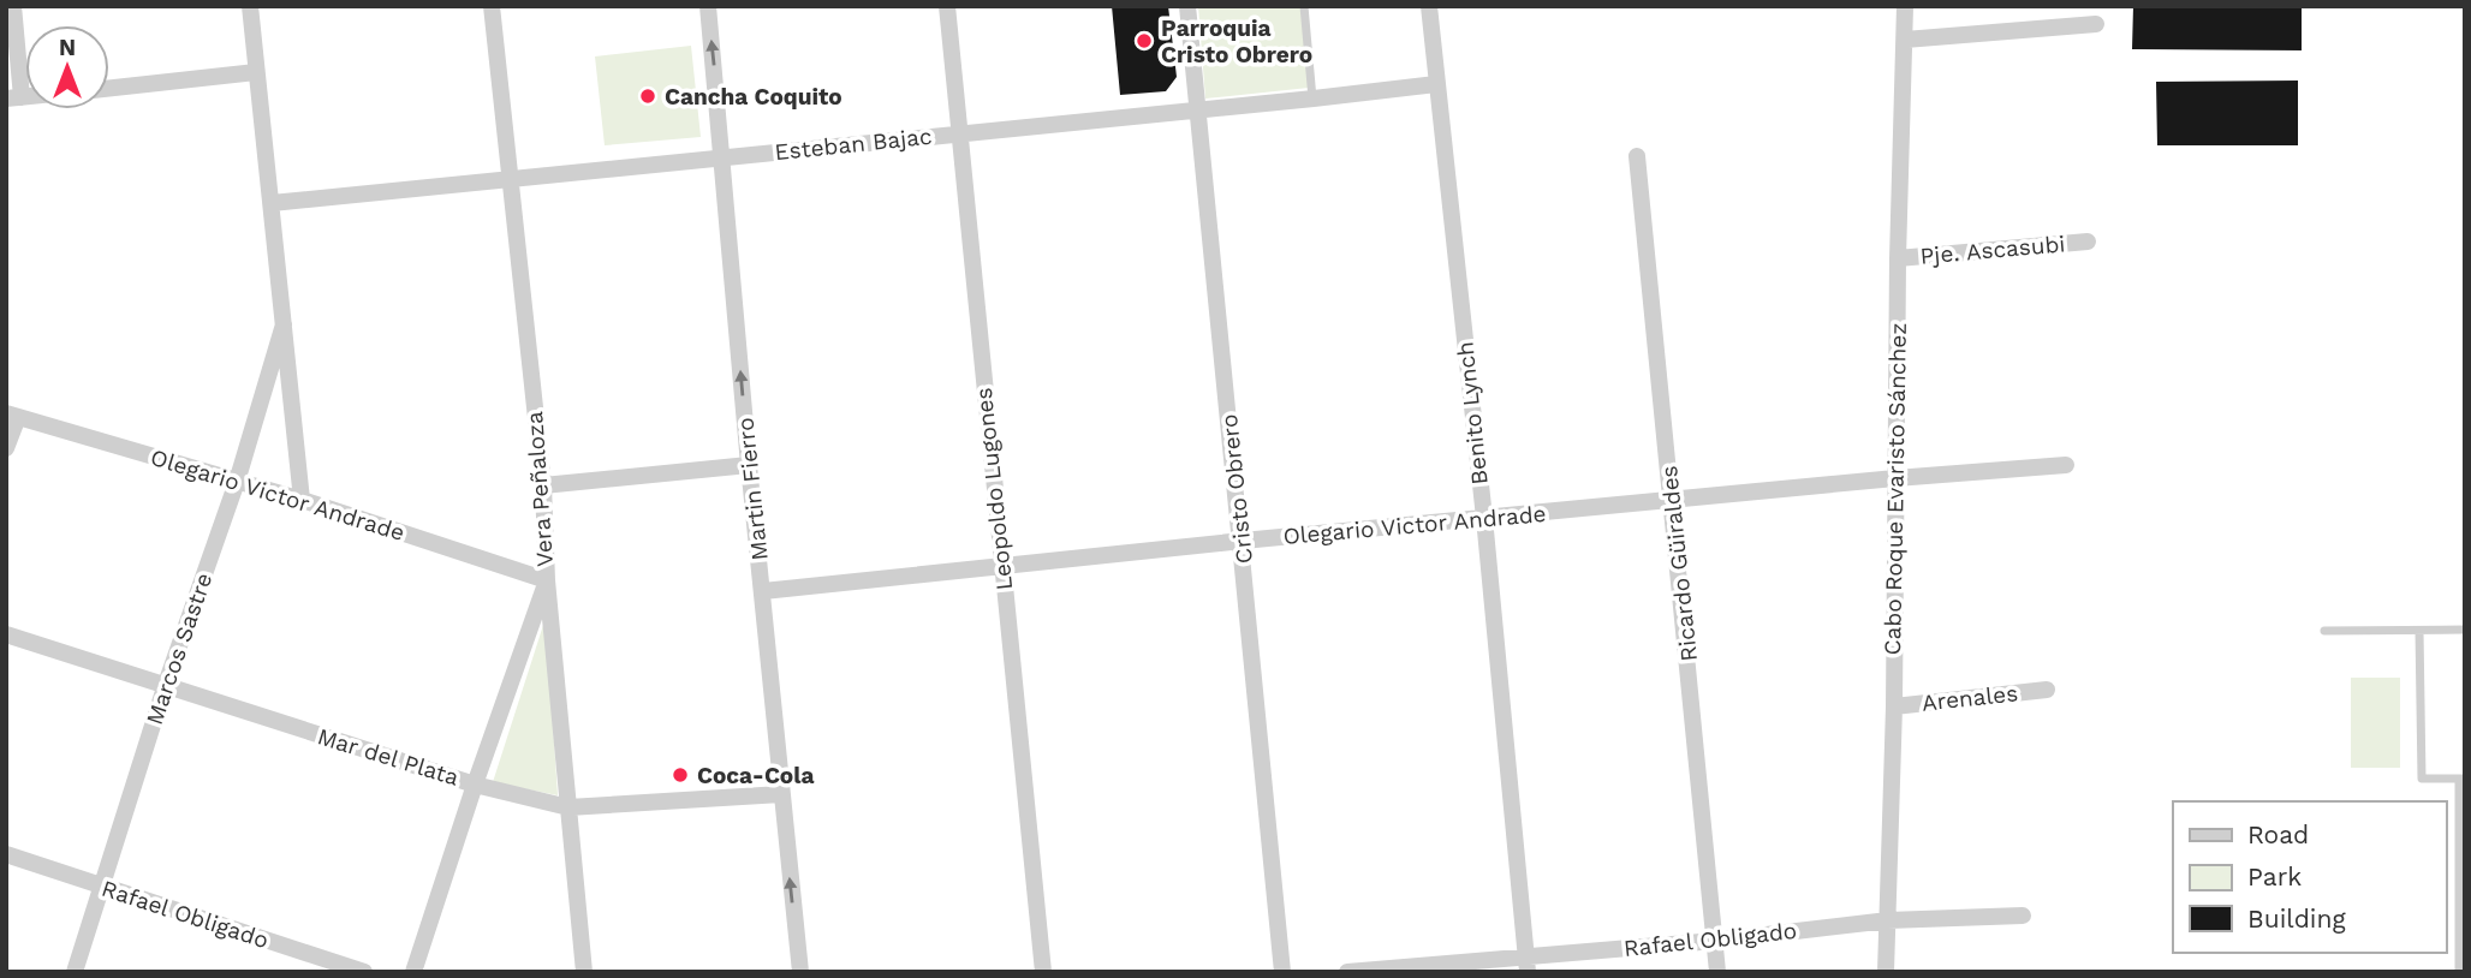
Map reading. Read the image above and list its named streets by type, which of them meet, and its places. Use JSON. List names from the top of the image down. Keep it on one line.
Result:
{"streets":{"street":["Esteban Bajac","Pje. Ascasubi","Benito Lynch","Vera Peñaloza","Martin Fierro","Leopoldo Lugones","Cristo Obrero","Cabo Roque Evaristo Sánchez","Olegario Victor Andrade","Ricardo Güiraldes","Marcos Sastre","Arenales","Mar del Plata","Rafael Obligado"]},"crossings":[["Esteban Bajac","Benito Lynch"],["Esteban Bajac","Vera Peñaloza"],["Esteban Bajac","Martin Fierro"],["Esteban Bajac","Leopoldo Lugones"],["Esteban Bajac","Cristo Obrero"],["Esteban Bajac","Marcos Sastre"],["Pje. Ascasubi","Cabo Roque Evaristo Sánchez"],["Benito Lynch","Olegario Victor Andrade"],["Benito Lynch","Rafael Obligado"],["Vera Peñaloza","Olegario Victor Andrade"],["Vera Peñaloza","Mar del Plata"],["Martin Fierro","Olegario Victor Andrade"],["Martin Fierro","Mar del Plata"],["Leopoldo Lugones","Olegario Victor Andrade"],["Cristo Obrero","Olegario Victor Andrade"],["Cabo Roque Evaristo Sánchez","Olegario Victor Andrade"],["Cabo Roque Evaristo Sánchez","Arenales"],["Cabo Roque Evaristo Sánchez","Rafael Obligado"],["Olegario Victor Andrade","Ricardo Güiraldes"],["Olegario Victor Andrade","Marcos Sastre"],["Ricardo Güiraldes","Rafael Obligado"],["Marcos Sastre","Mar del Plata"],["Marcos Sastre","Rafael Obligado"]],"one_way":["Martin Fierro"],"places":["Parroquia Cristo Obrero","Cancha Coquito","Coca-Cola"],"legend":["Road","Park","Building"],"north":"top"}
